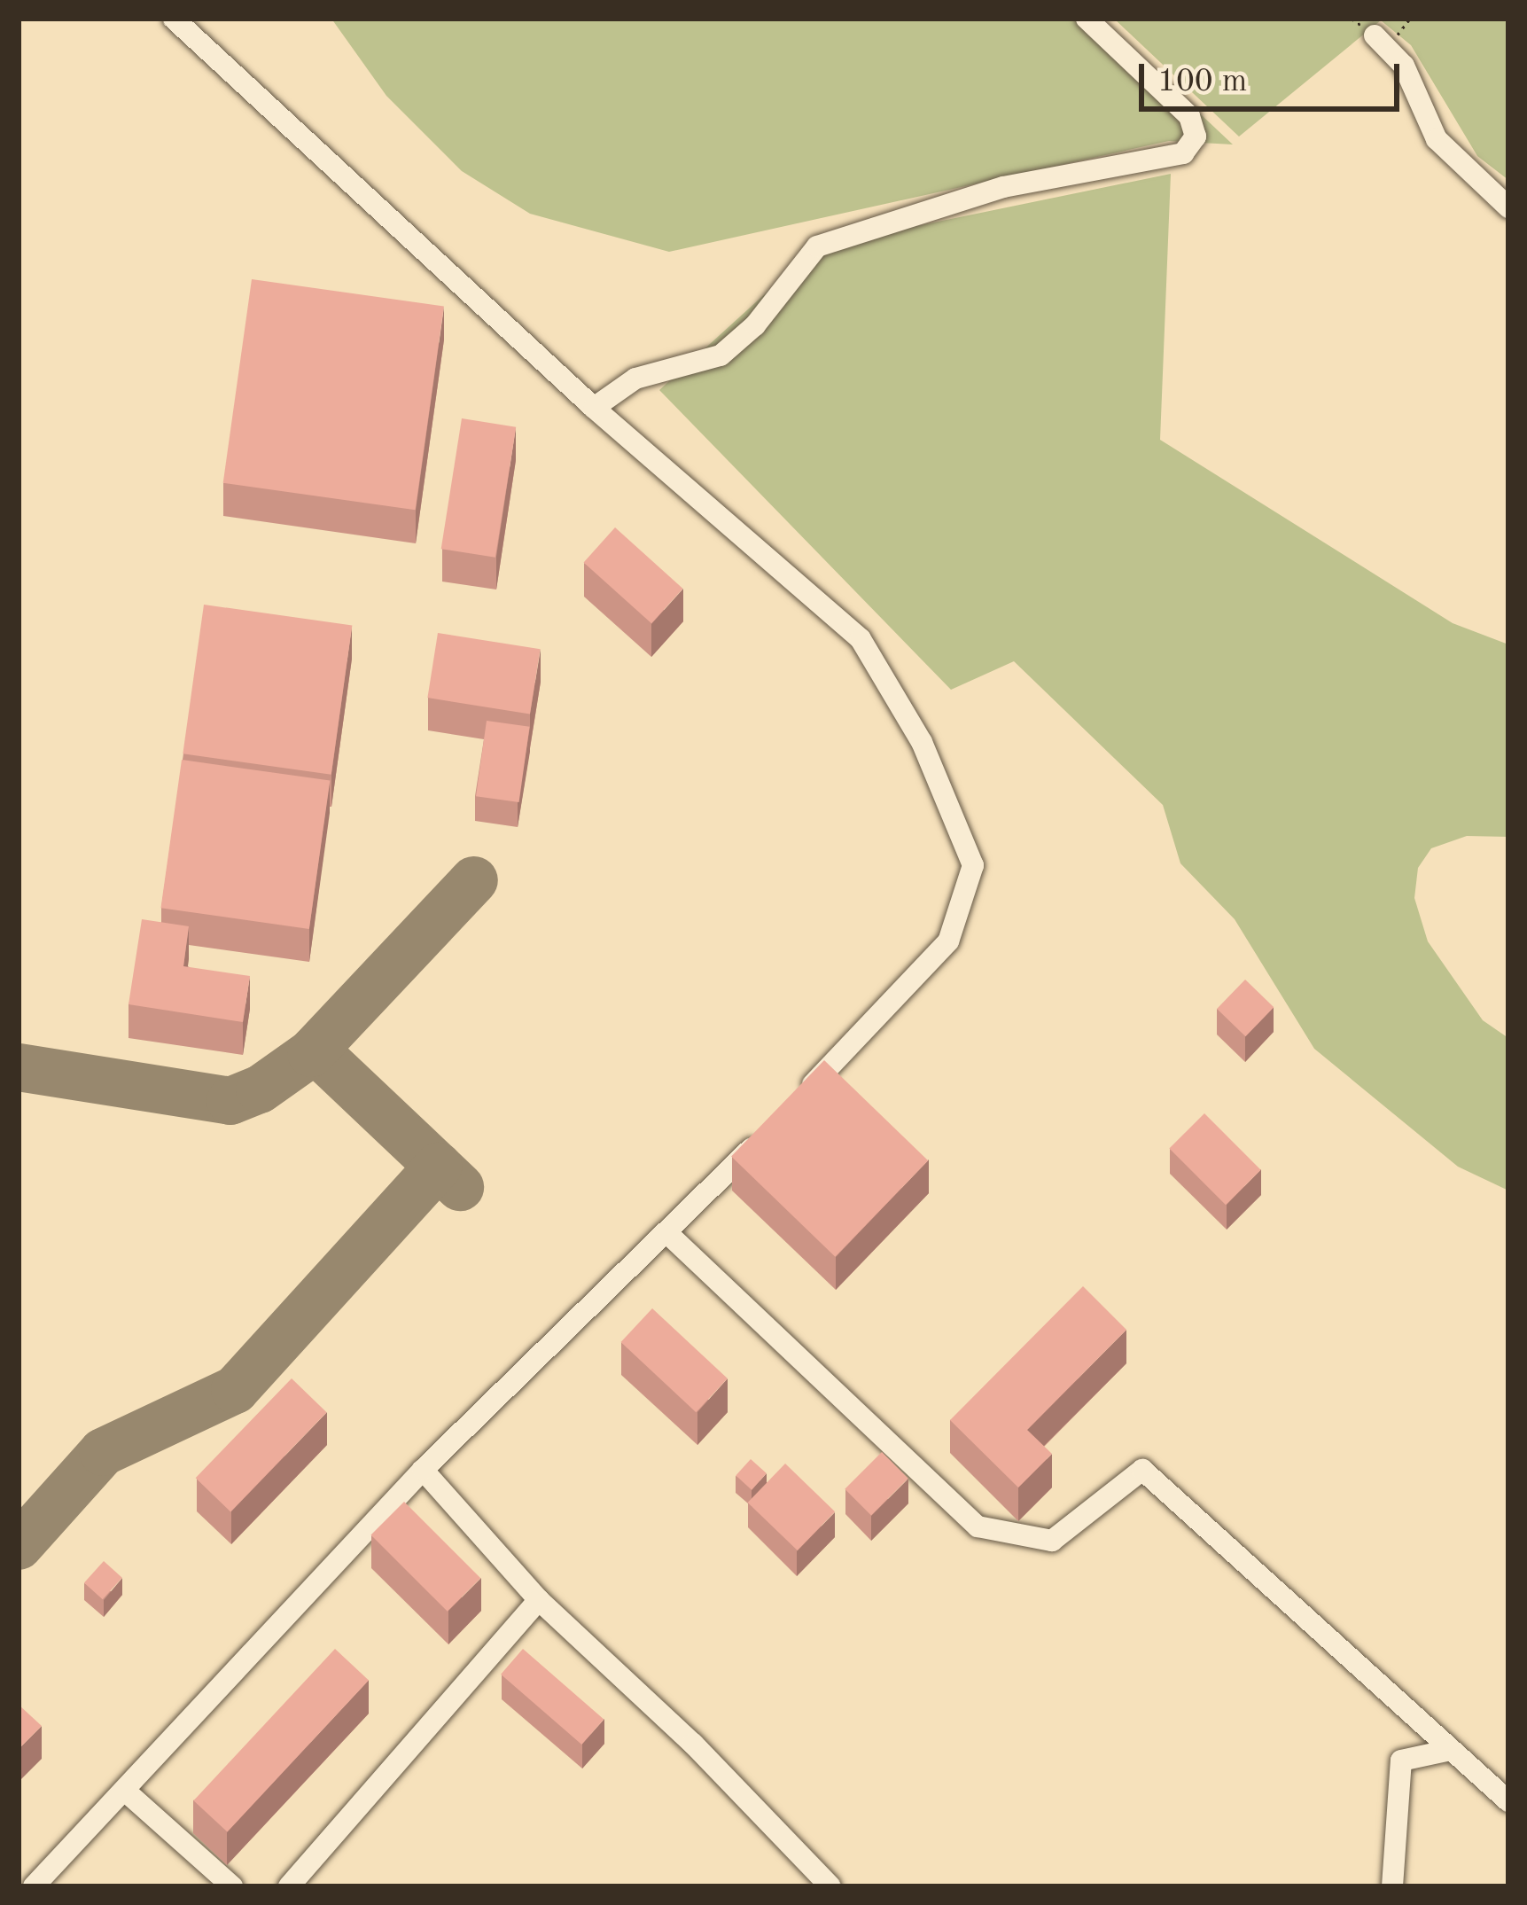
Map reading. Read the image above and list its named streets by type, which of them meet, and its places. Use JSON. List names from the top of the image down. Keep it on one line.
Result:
{"scale_bar":"100 m"}
